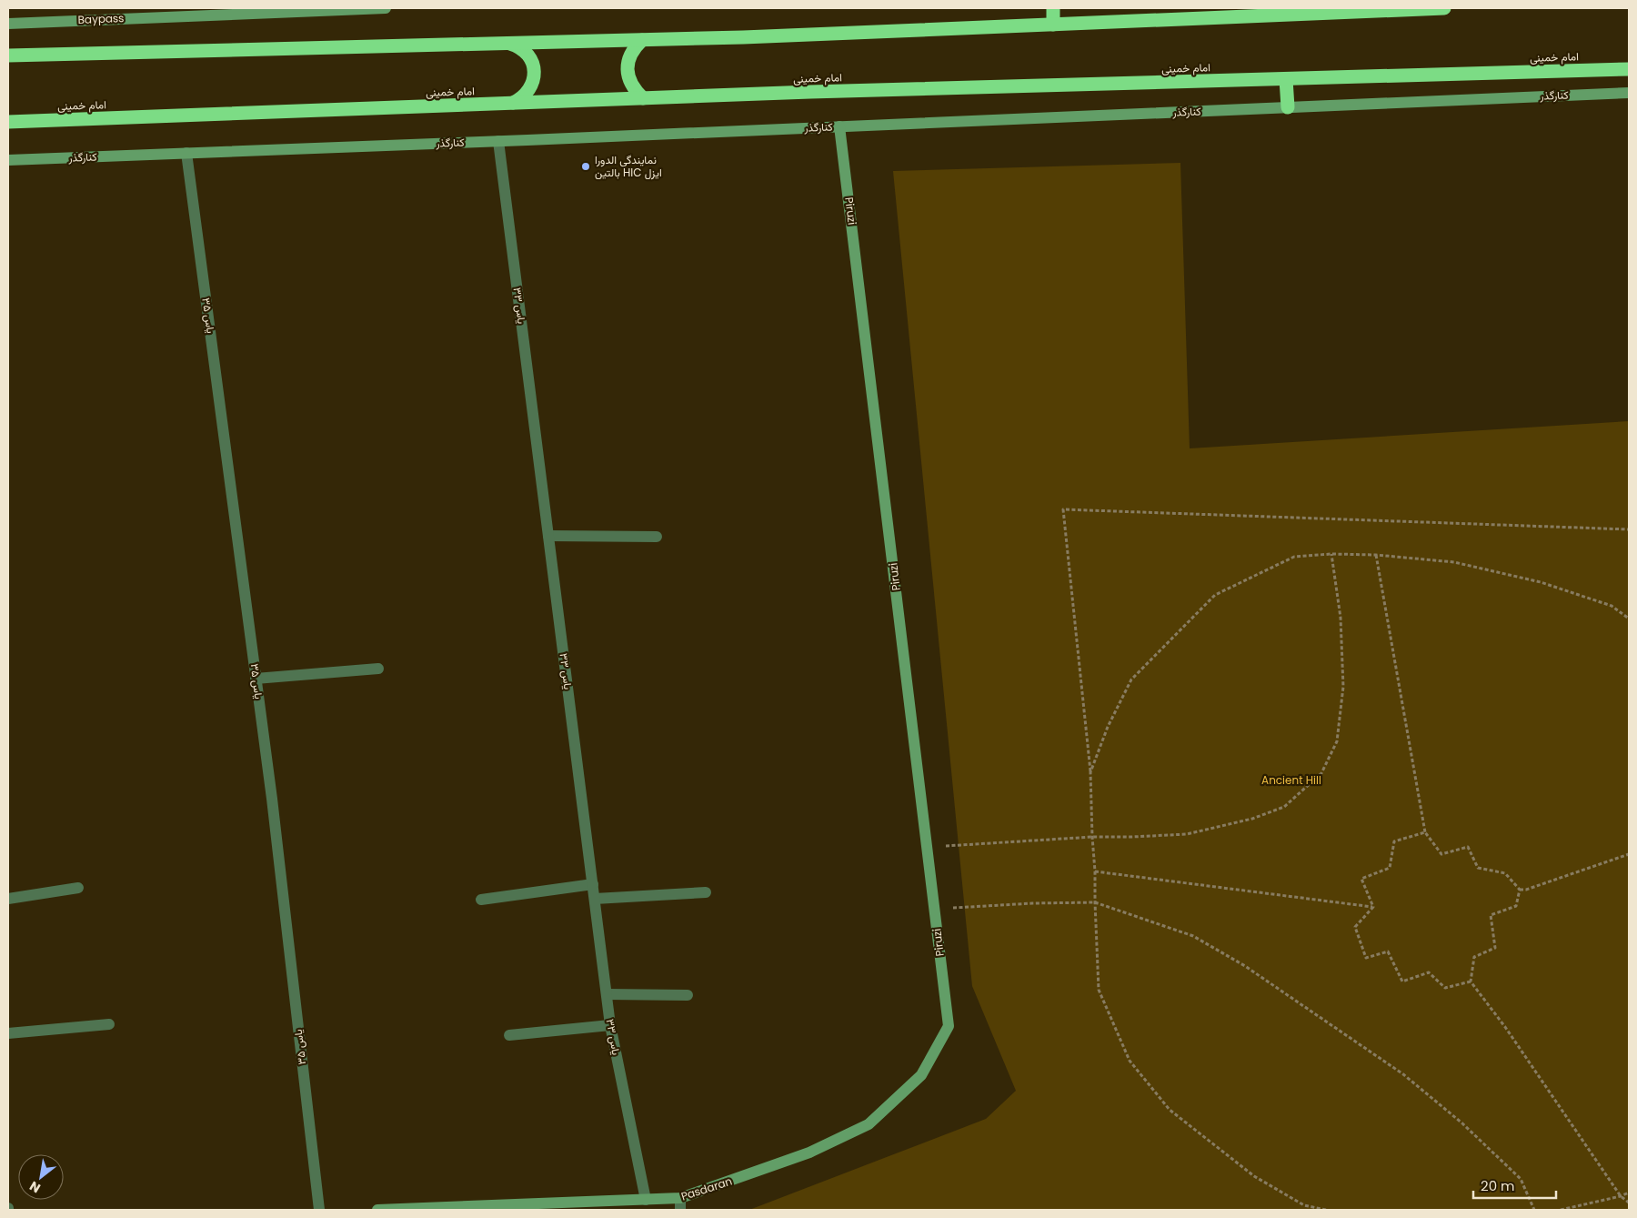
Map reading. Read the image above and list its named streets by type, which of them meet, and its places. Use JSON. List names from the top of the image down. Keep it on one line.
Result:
{"streets":{"highway":["امام خمینی"],"street":["Baypass","کنارگذر","Piruzi","یاس ۳۳","یاس ۳۵","Pasdaran"]},"crossings":[["کنارگذر","Piruzi"],["کنارگذر","یاس ۳۳"],["کنارگذر","یاس ۳۵"],["Piruzi","Pasdaran"],["یاس ۳۳","Pasdaran"]],"parks":["Ancient Hill"],"places":["نمایندگی الدورا بالتین HIC ایزل"],"scale_bar":"20 m","north":"bottom left"}
